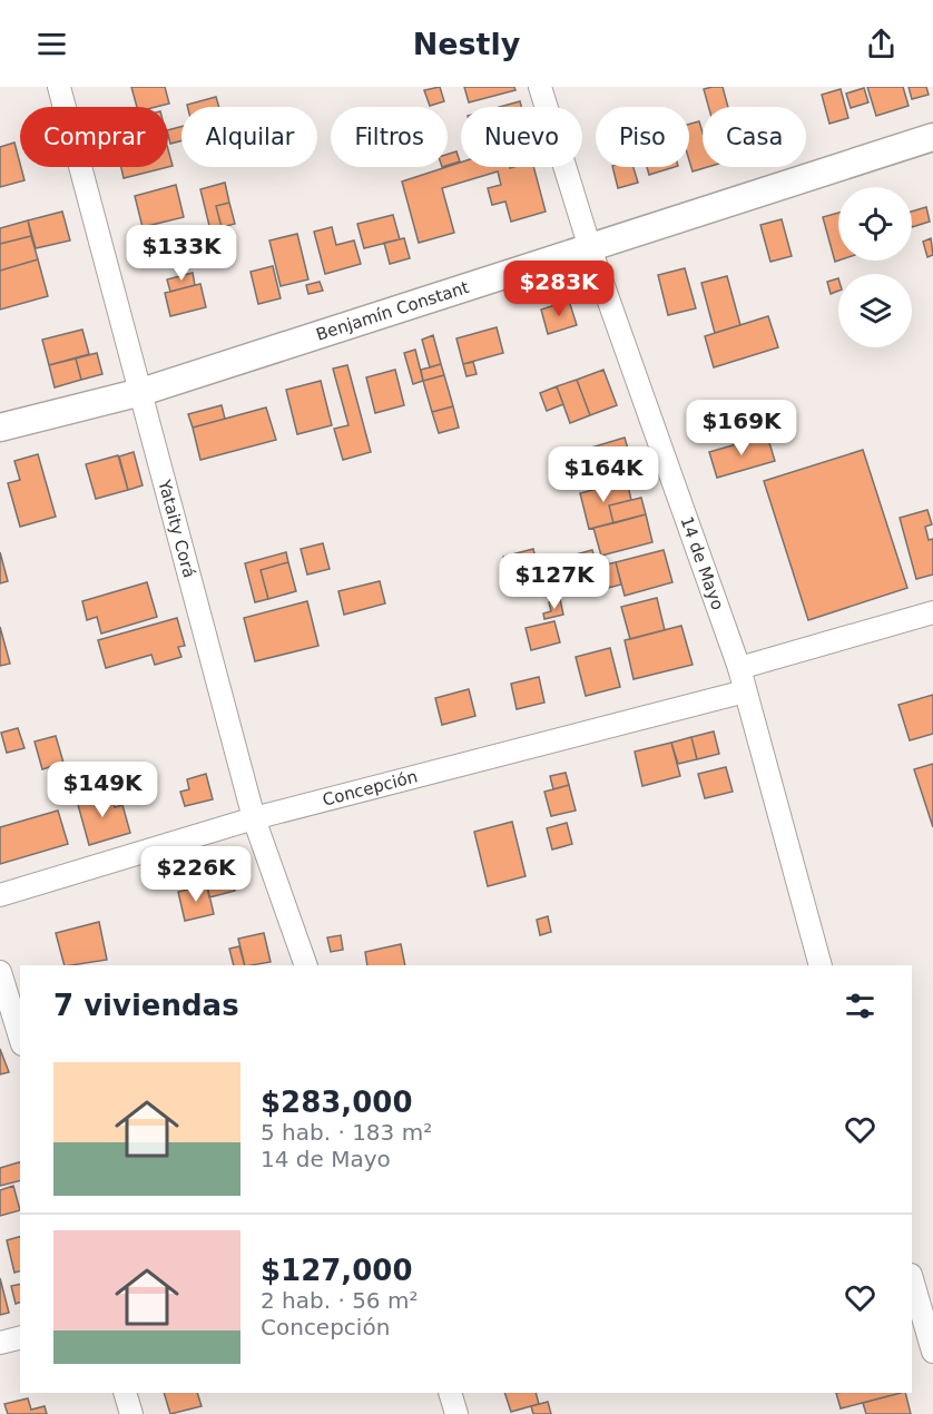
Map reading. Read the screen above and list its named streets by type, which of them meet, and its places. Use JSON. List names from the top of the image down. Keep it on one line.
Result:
{"streets":{"street":["Benjamín Constant","Yataity Corá","14 de Mayo","Concepción"]},"crossings":[["Benjamín Constant","Yataity Corá"],["Benjamín Constant","14 de Mayo"],["Yataity Corá","Concepción"],["14 de Mayo","Concepción"]],"page":{"header":"Nestly","chip":["Comprar","Alquilar","Filtros","Nuevo","Piso","Casa"],"price":["$133K","$283K","$169K","$164K","$127K","$149K","$226K"],"heading":"7 viviendas","list":[{"name":"$283,000","note":"5 hab. · 183 m² · 14 de Mayo"},{"name":"$127,000","note":"2 hab. · 56 m² · Concepción"}]}}
